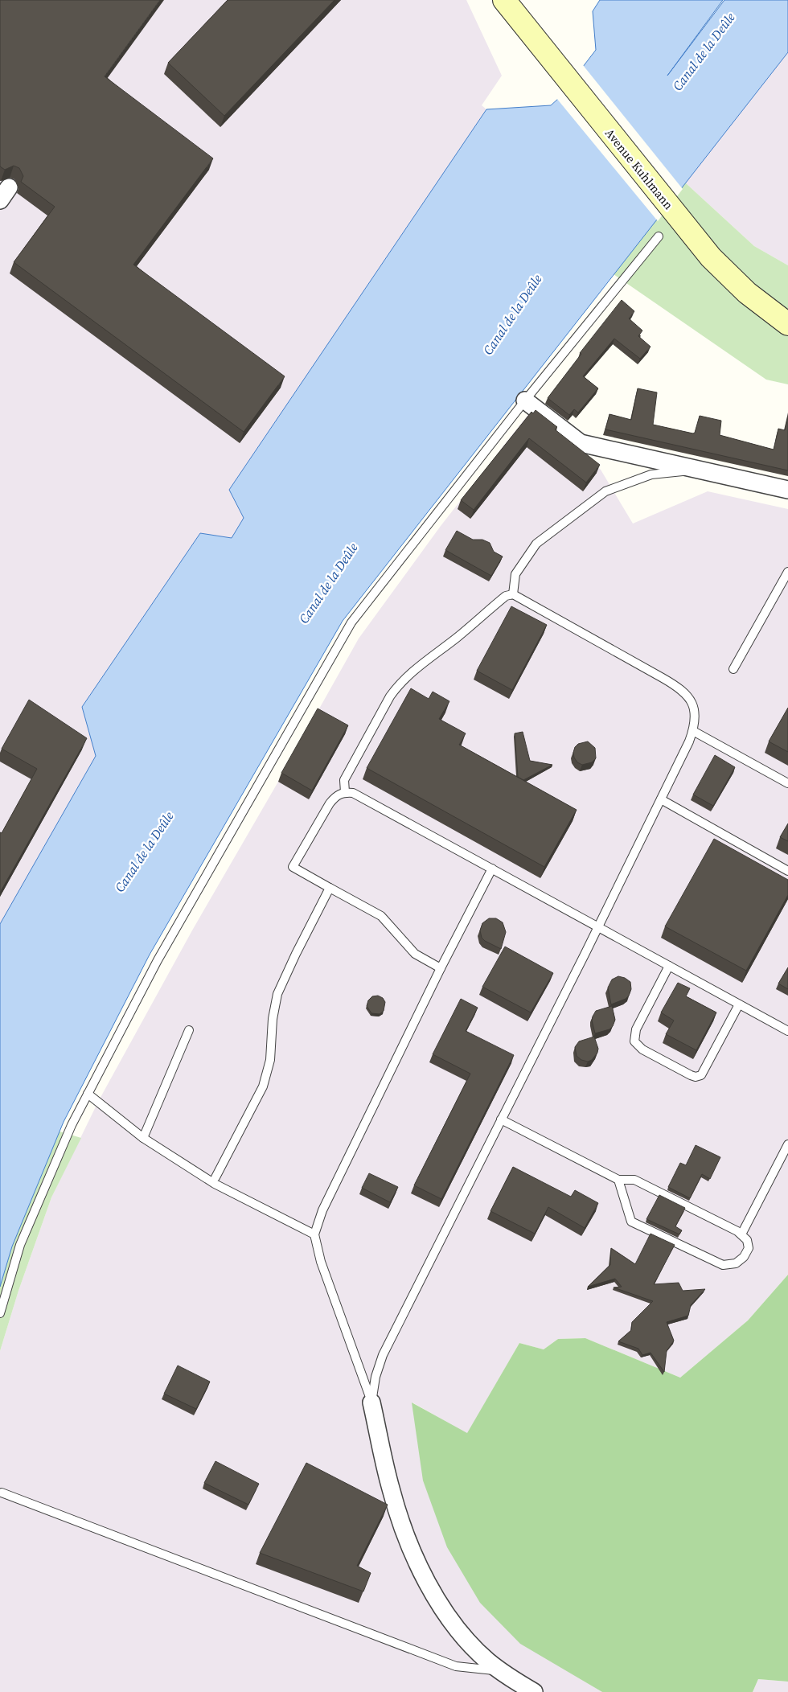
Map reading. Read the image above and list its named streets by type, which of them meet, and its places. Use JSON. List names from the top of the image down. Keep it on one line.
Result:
{"streets":{"street":["Avenue Kuhlmann"]},"water":["Canal de la Deûle"]}
